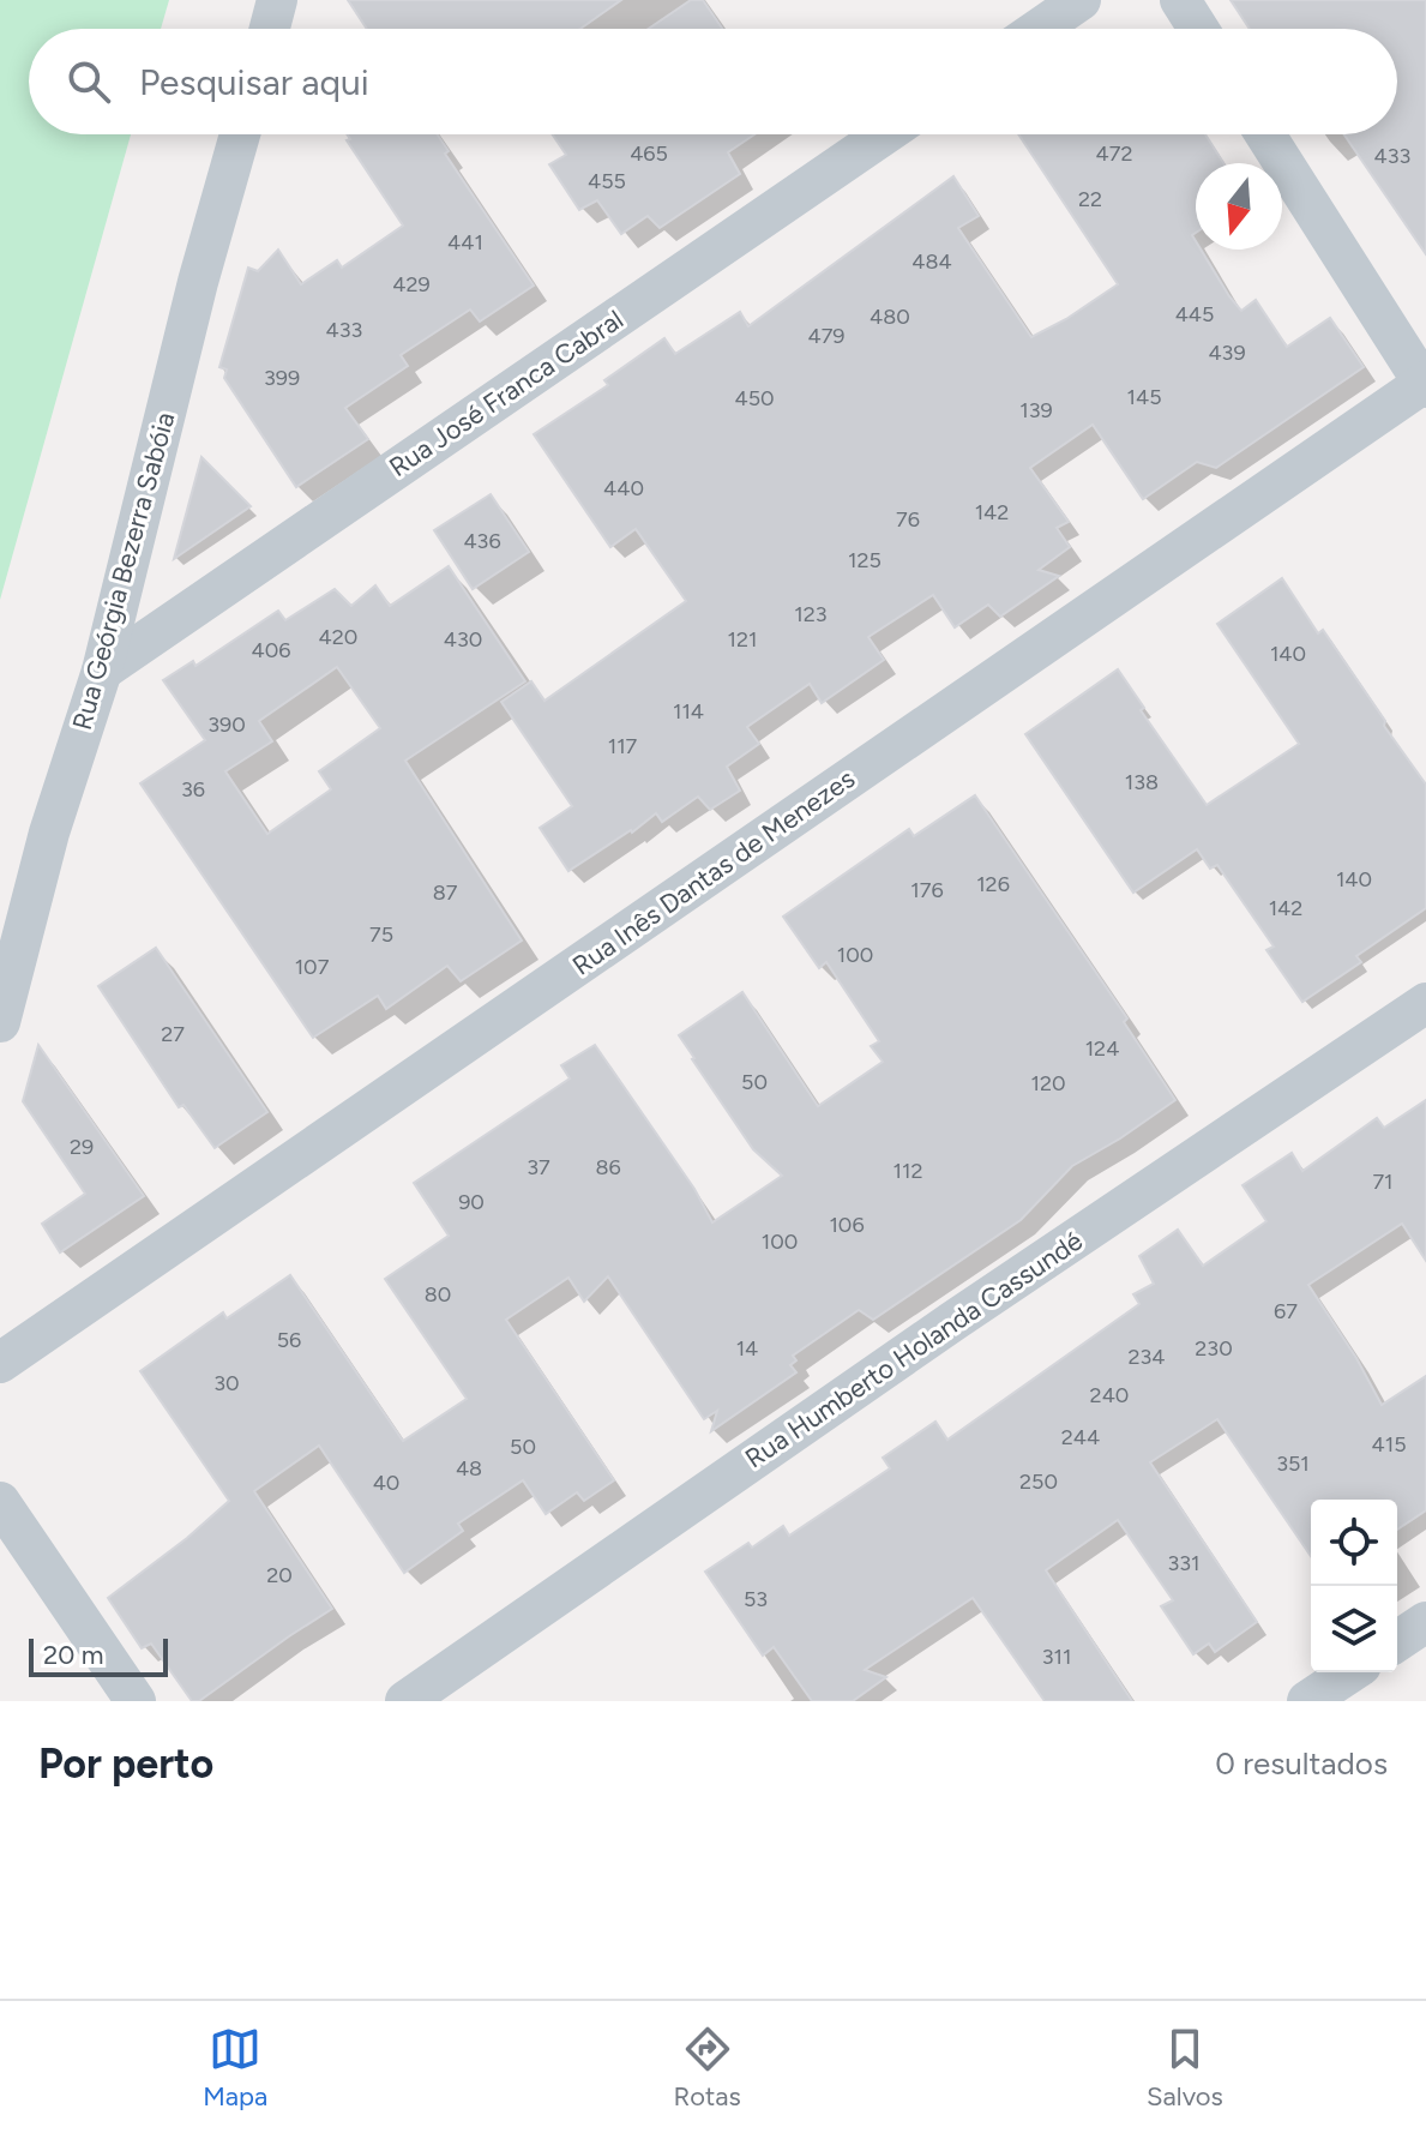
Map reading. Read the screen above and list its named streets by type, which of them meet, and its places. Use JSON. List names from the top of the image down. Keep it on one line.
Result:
{"streets":{"street":["Rua José Franca Cabral","Rua Geórgia Bezerra Sabóia","Rua Inês Dantas de Menezes","Rua Humberto Holanda Cassundé"]},"crossings":[["Rua José Franca Cabral","Rua Geórgia Bezerra Sabóia"]],"house_numbers":["465","472","433","455","22","441","484","429","445","480","433","479","439","399","145","450","139","440","142","76","436","125","123","420","430","121","406","140","114","390","117","138","36","140","126","176","87","142","75","100","107","27","124","50","120","29","37","86","112","71","90","106","100","80","67","56","14","230","234","30","240","244","415","50","351","48","250","40","331","20","53","311"],"scale_bar":"20 m","north":"bottom","page":{"search":"Pesquisar aqui","scale":"20 m","heading":["Por perto","0 resultados"],"nav":["Mapa","Rotas","Salvos"]}}
